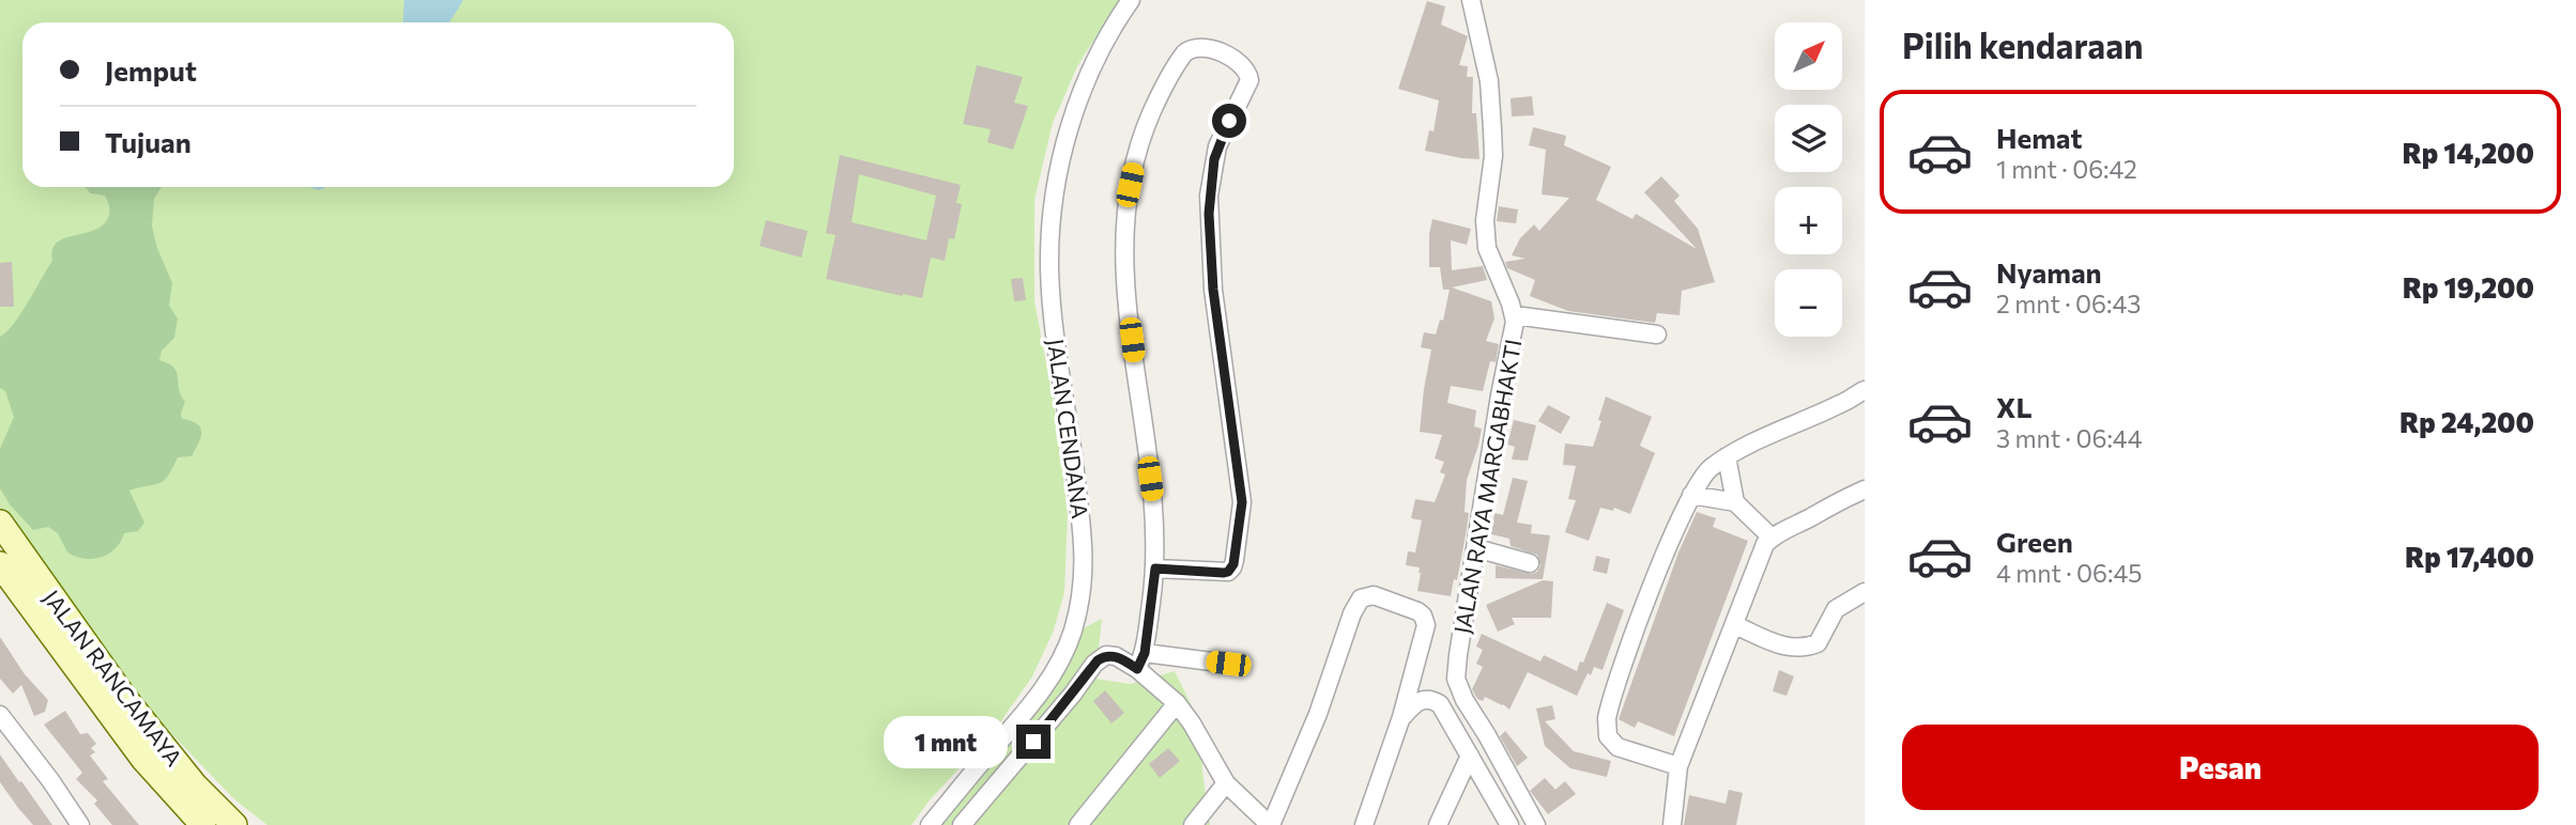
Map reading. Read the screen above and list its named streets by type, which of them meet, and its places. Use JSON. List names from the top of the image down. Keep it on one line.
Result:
{"streets":{"street":["JALAN CENDANA","JALAN RAYA MARGABHAKTI","JALAN RANCAMAYA"]},"north":"top right","page":{"heading":"Pilih kendaraan","map_buttons":["+","−"],"banner":["Jemput","Tujuan"],"list":[{"name":"Hemat","note":"1 mnt · 06:42","value":"Rp 14,200"},{"name":"Nyaman","note":"2 mnt · 06:43","value":"Rp 19,200"},{"name":"XL","note":"3 mnt · 06:44","value":"Rp 24,200"},{"name":"Green","note":"4 mnt · 06:45","value":"Rp 17,400"}],"buttons":"Pesan","bubble":"1 mnt"}}
